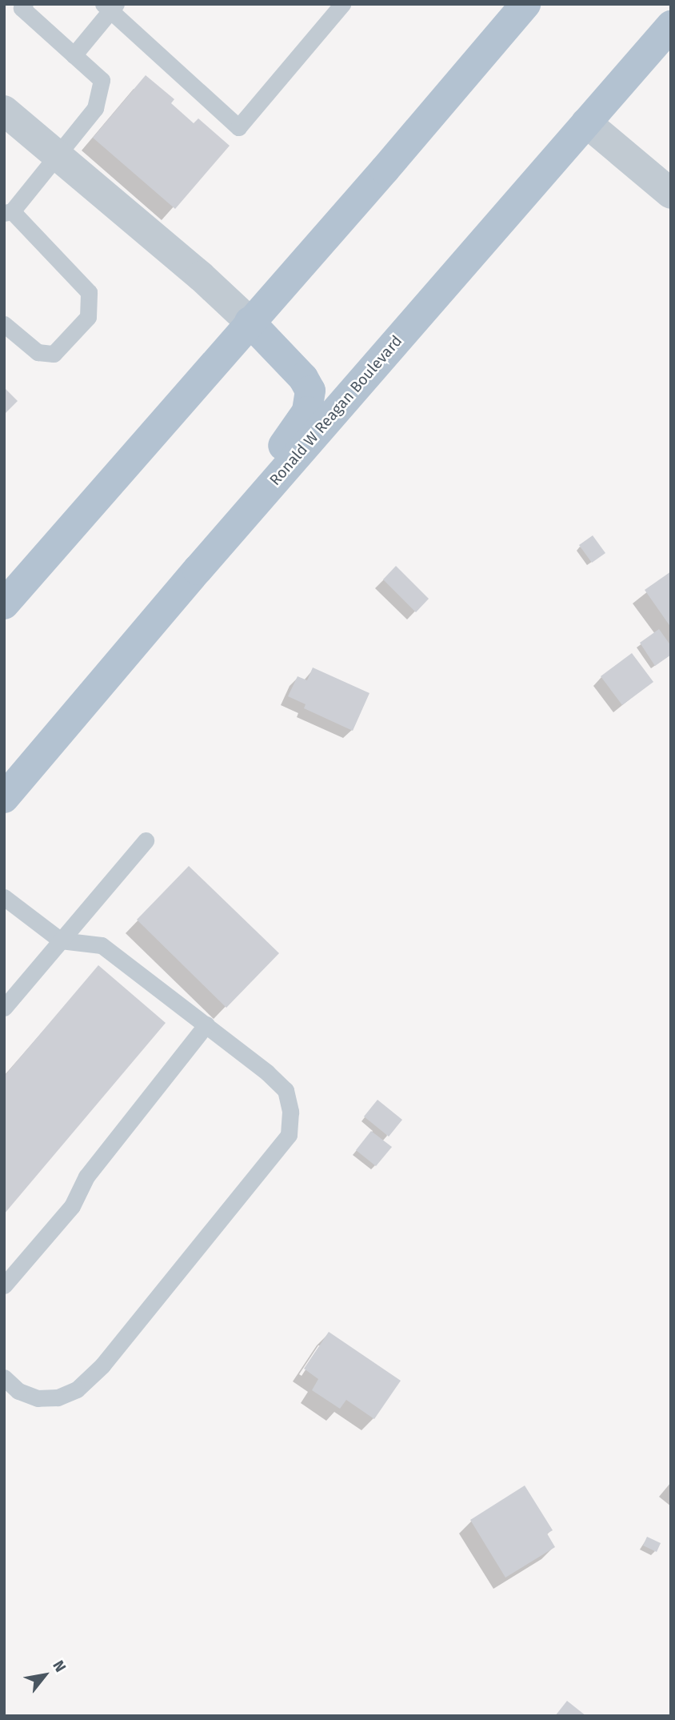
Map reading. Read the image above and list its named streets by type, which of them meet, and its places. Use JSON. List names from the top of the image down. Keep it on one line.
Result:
{"streets":{"main road":["Ronald W Reagan Boulevard"]},"north":"top right"}
